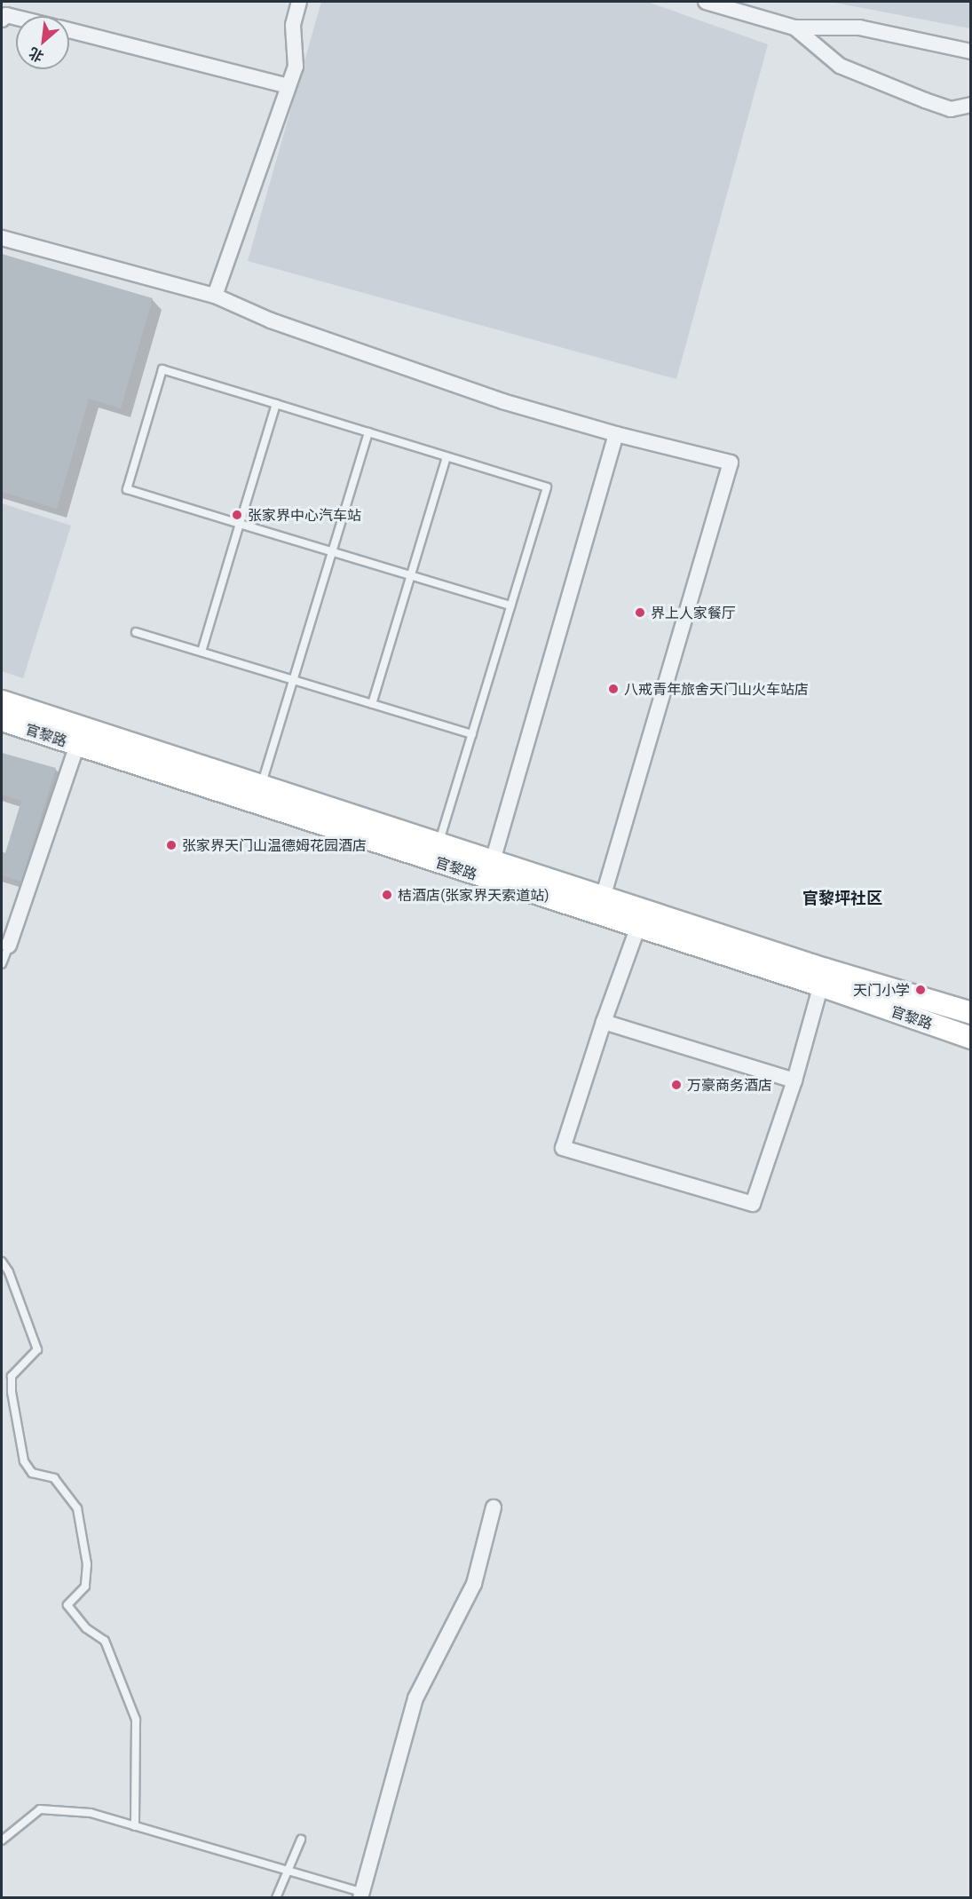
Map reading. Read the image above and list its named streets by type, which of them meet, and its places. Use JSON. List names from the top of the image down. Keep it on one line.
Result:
{"streets":{"main road":["官黎路"]},"districts":["官黎坪社区"],"places":["张家界中心汽车站","界上人家餐厅","八戒青年旅舍天门山火车站店","张家界天门山温德姆花园酒店","桔酒店(张家界天索道站)","天门小学","万豪商务酒店"],"north":"bottom left"}
